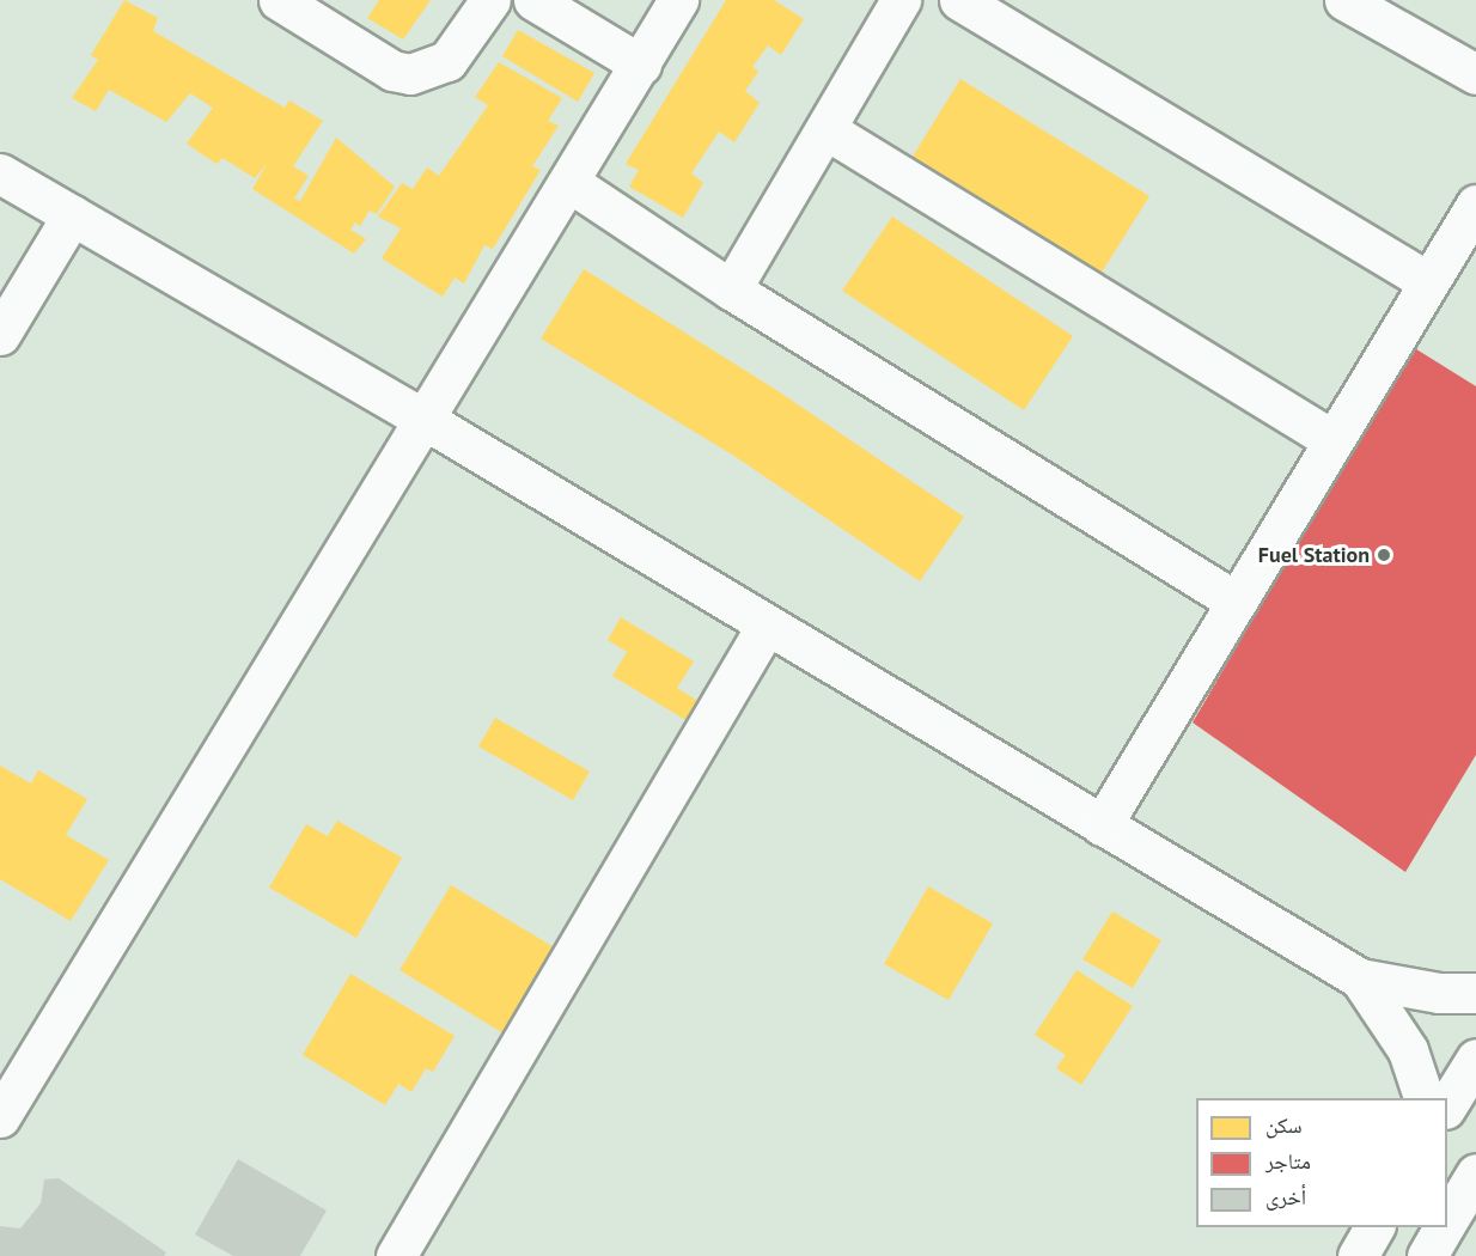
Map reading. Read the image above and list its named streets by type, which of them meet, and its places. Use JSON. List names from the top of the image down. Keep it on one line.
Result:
{"places":["Fuel Station"],"legend":["سكن","متاجر","أخرى"]}
